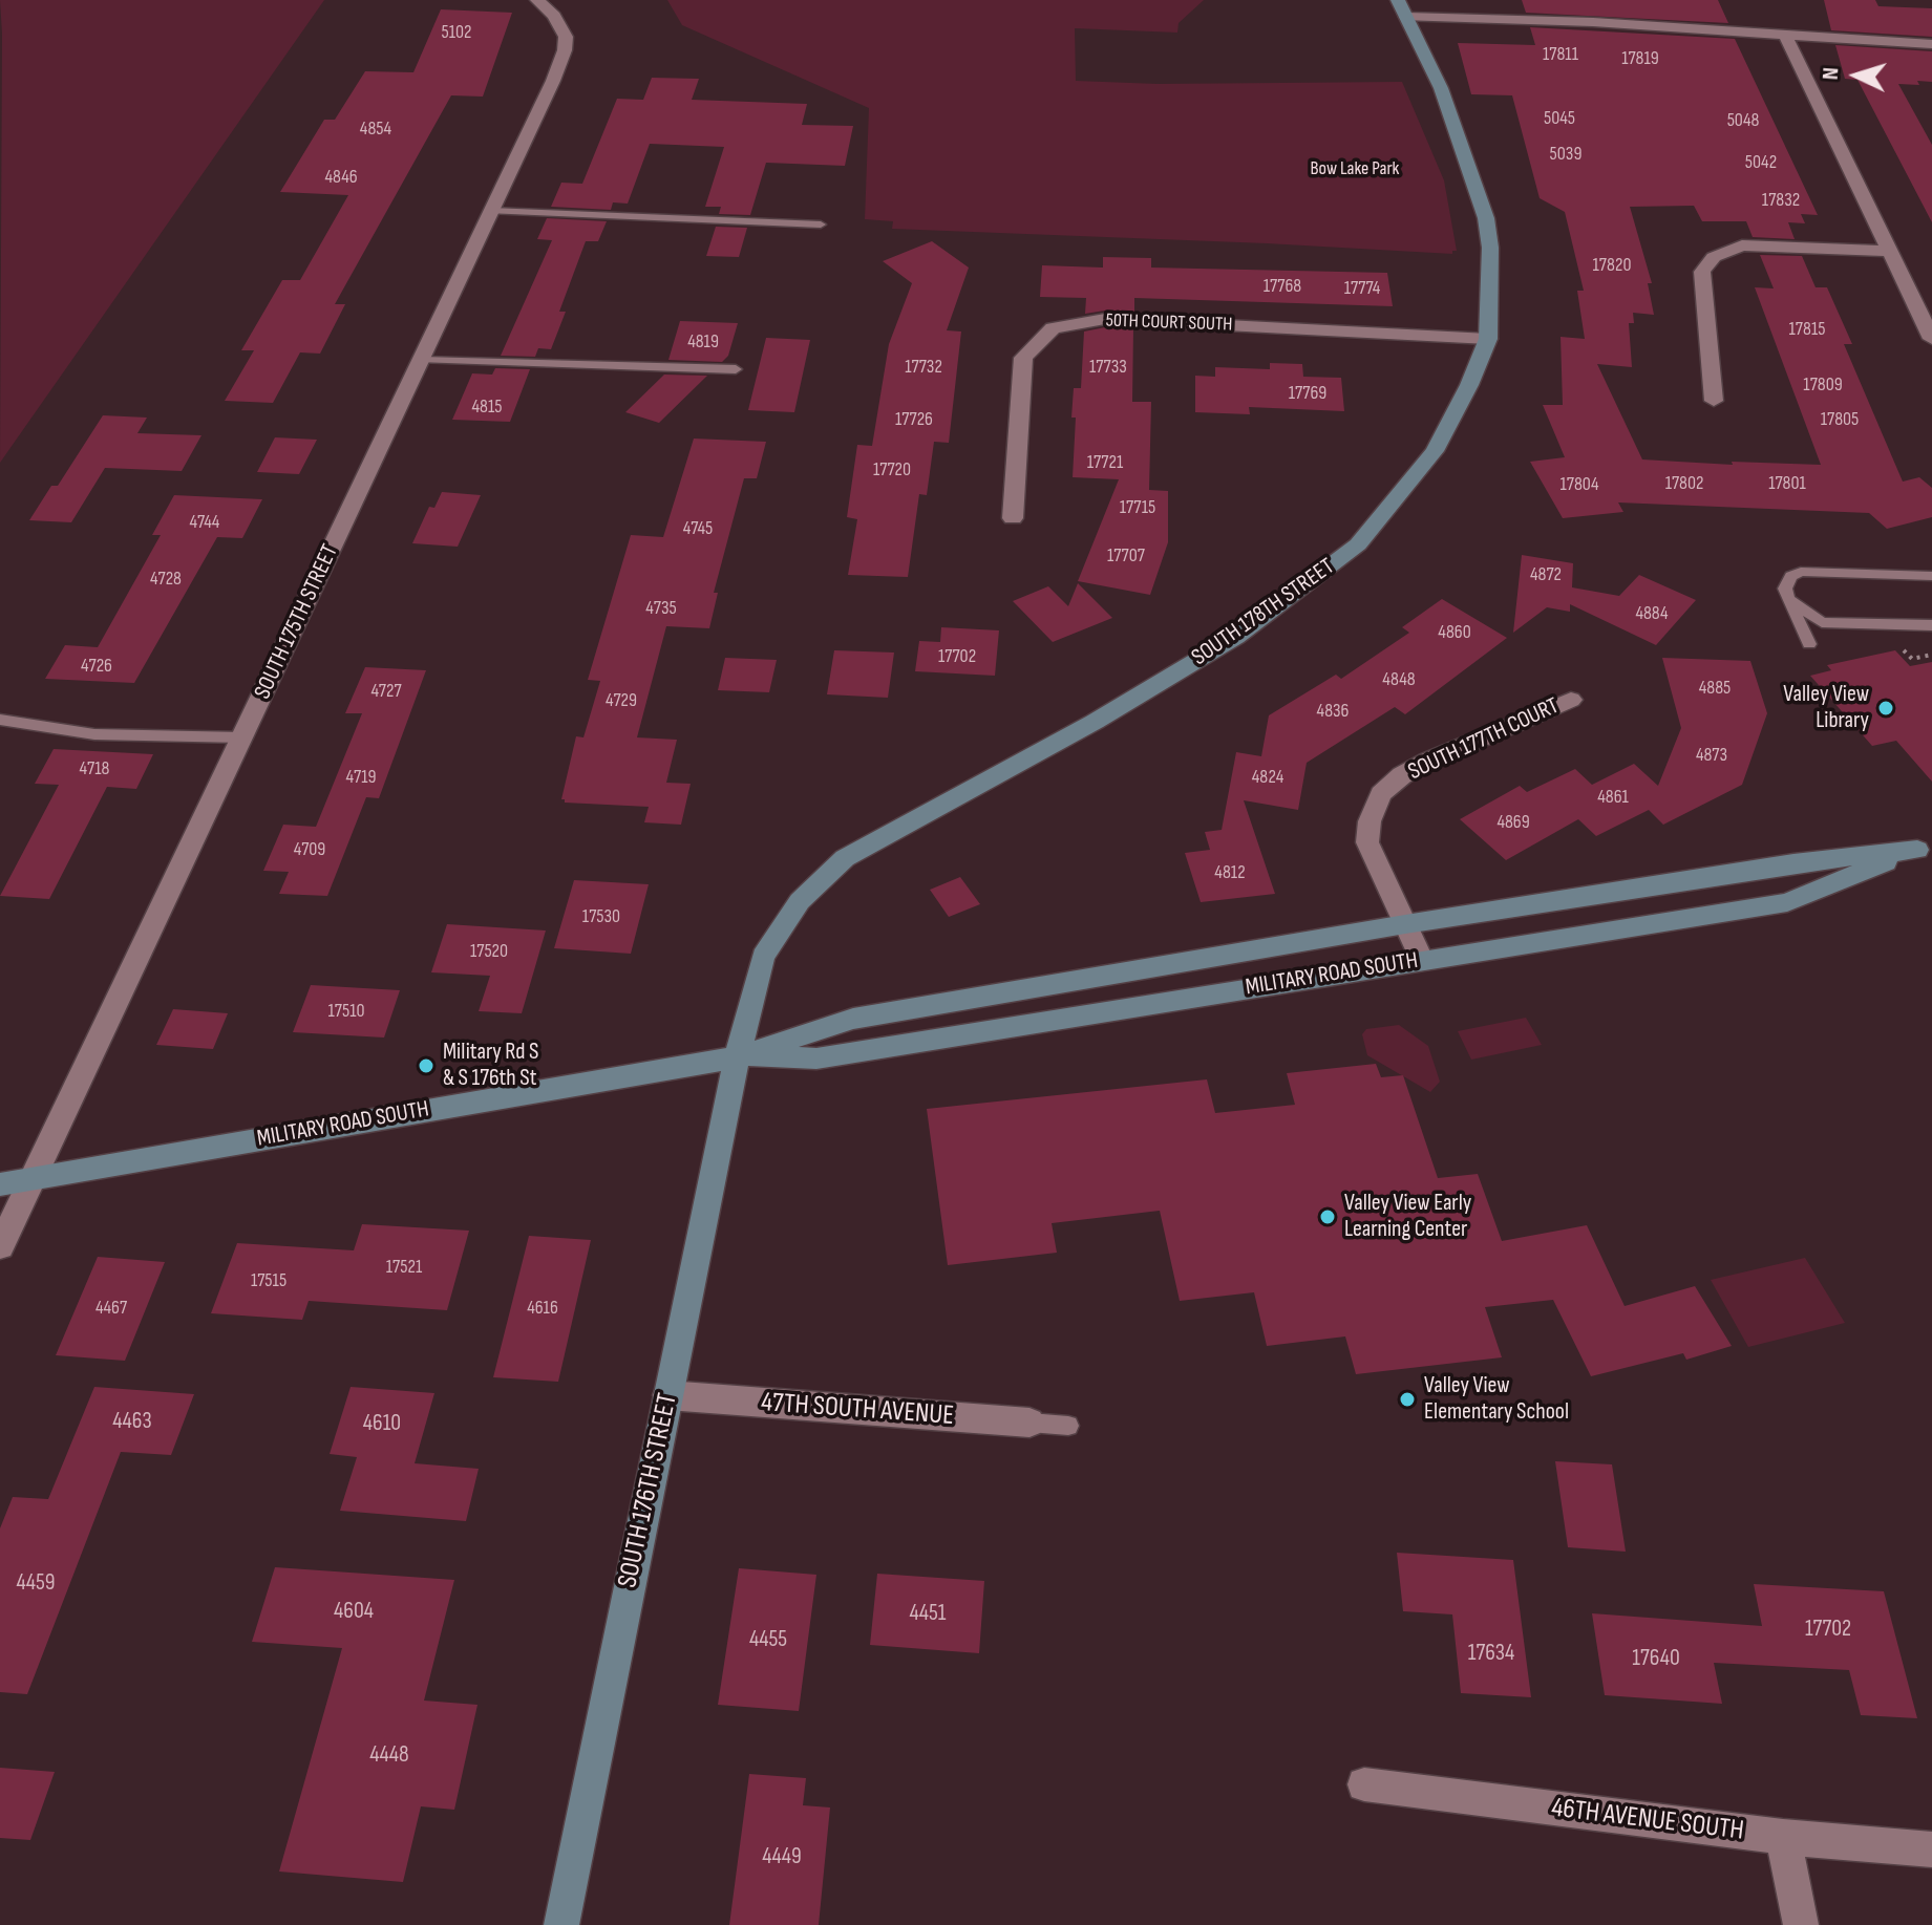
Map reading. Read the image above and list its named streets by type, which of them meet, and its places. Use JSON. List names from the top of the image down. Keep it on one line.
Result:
{"streets":{"street":["50TH COURT SOUTH","SOUTH 178TH STREET","SOUTH 175TH STREET","SOUTH 177TH COURT","MILITARY ROAD SOUTH","47TH SOUTH AVENUE","SOUTH 176TH STREET","46TH AVENUE SOUTH"]},"crossings":[["50TH COURT SOUTH","SOUTH 178TH STREET"],["SOUTH 178TH STREET","MILITARY ROAD SOUTH"],["SOUTH 178TH STREET","SOUTH 176TH STREET"],["SOUTH 175TH STREET","MILITARY ROAD SOUTH"],["SOUTH 177TH COURT","MILITARY ROAD SOUTH"],["MILITARY ROAD SOUTH","SOUTH 176TH STREET"],["47TH SOUTH AVENUE","SOUTH 176TH STREET"]],"parks":["Bow Lake Park"],"places":["Valley View Library","Military Rd S & S 176th St","Valley View Early Learning Center","Valley View Elementary School"],"house_numbers":["5102","17811","17819","5045","5048","4854","5039","5042","4846","17832","17820","17768","17774","17815","4819","17732","17733","17809","17769","4815","17726","17805","17721","17720","17802","17801","17804","17715","4744","4745","17707","4872","4728","4735","4884","4860","17702","4726","4848","4885","4727","4729","4836","4873","4718","4719","4824","4861","4869","4709","4812","17530","17520","17510","17521","17515","4467","4616","4463","4610","4459","4604","4451","17702","4455","17634","17640","4448","4449"],"north":"left"}
